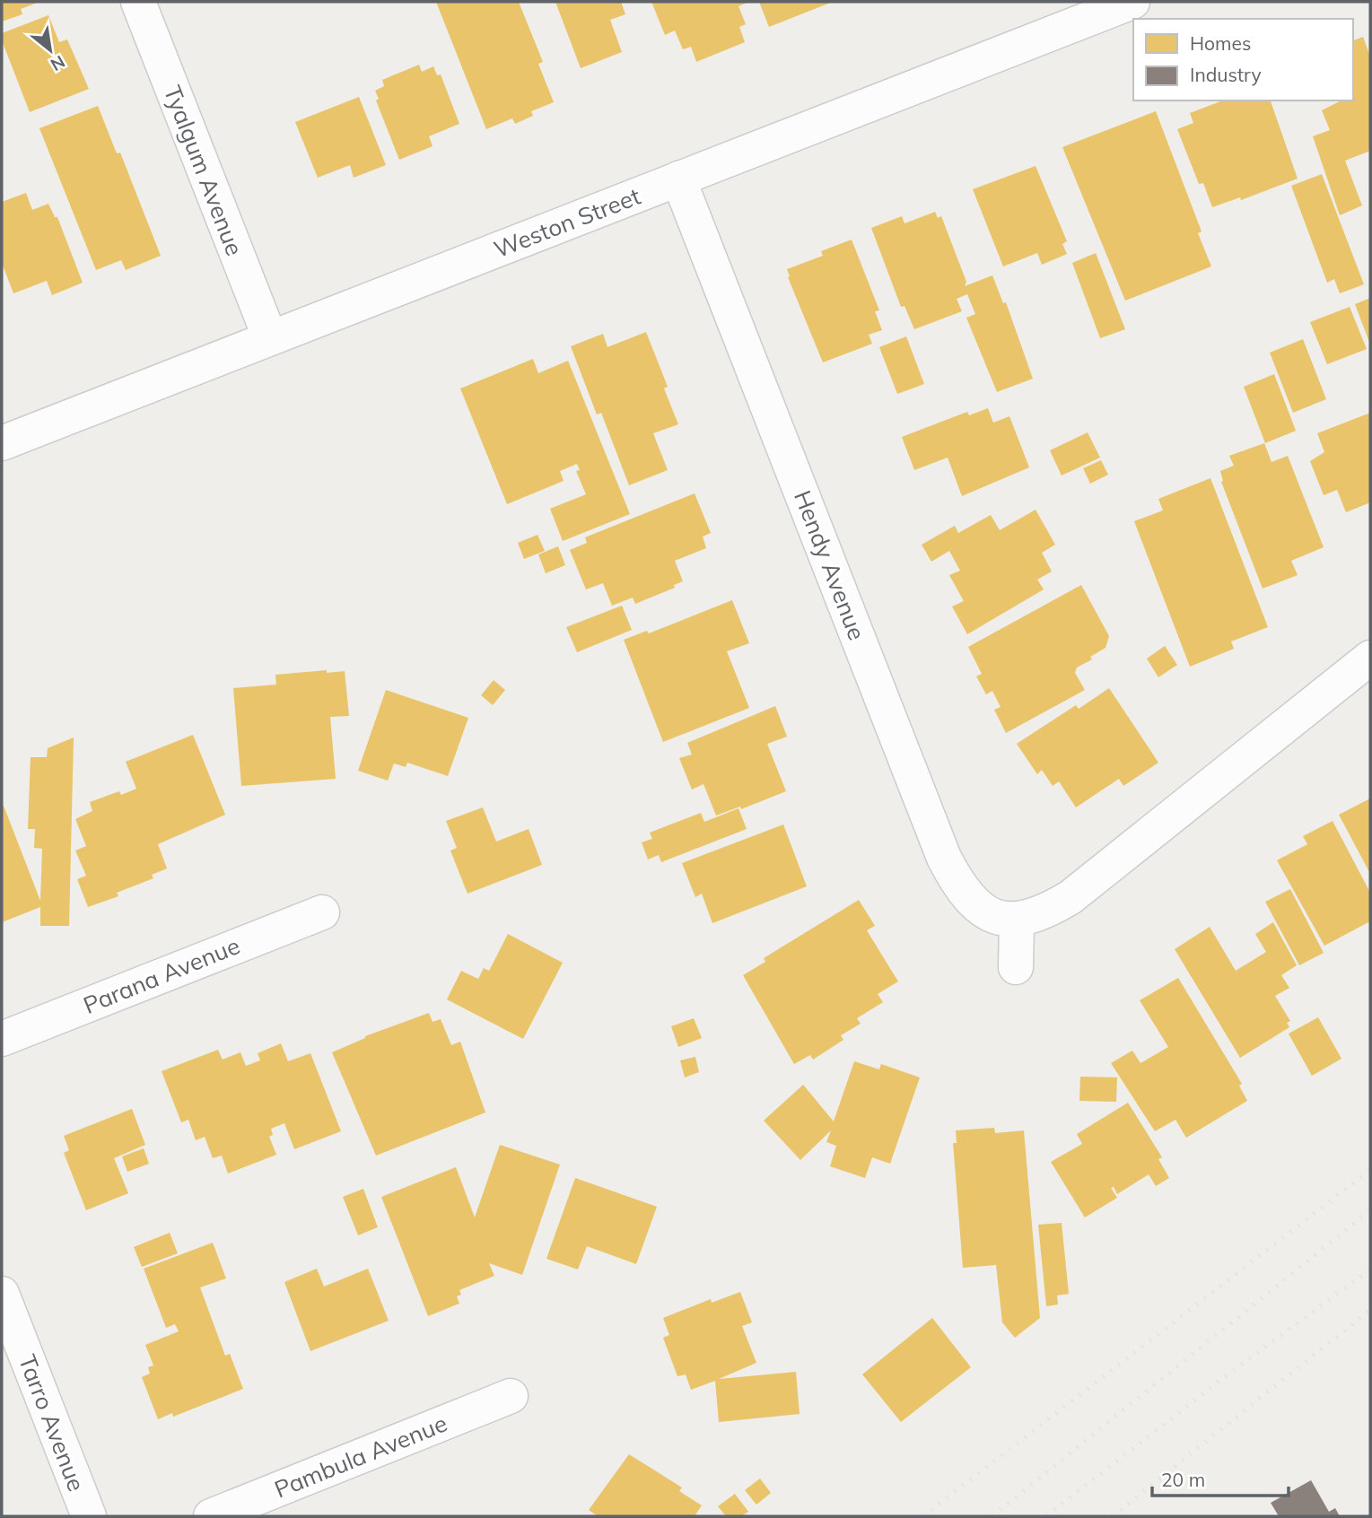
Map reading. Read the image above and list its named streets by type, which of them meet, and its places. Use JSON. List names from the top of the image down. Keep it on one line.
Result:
{"streets":{"street":["Tyalgum Avenue","Weston Street","Hendy Avenue","Parana Avenue","Tarro Avenue","Pambula Avenue"]},"crossings":[["Tyalgum Avenue","Weston Street"],["Weston Street","Hendy Avenue"]],"legend":["Homes","Industry"],"scale_bar":"20 m","north":"bottom right"}
